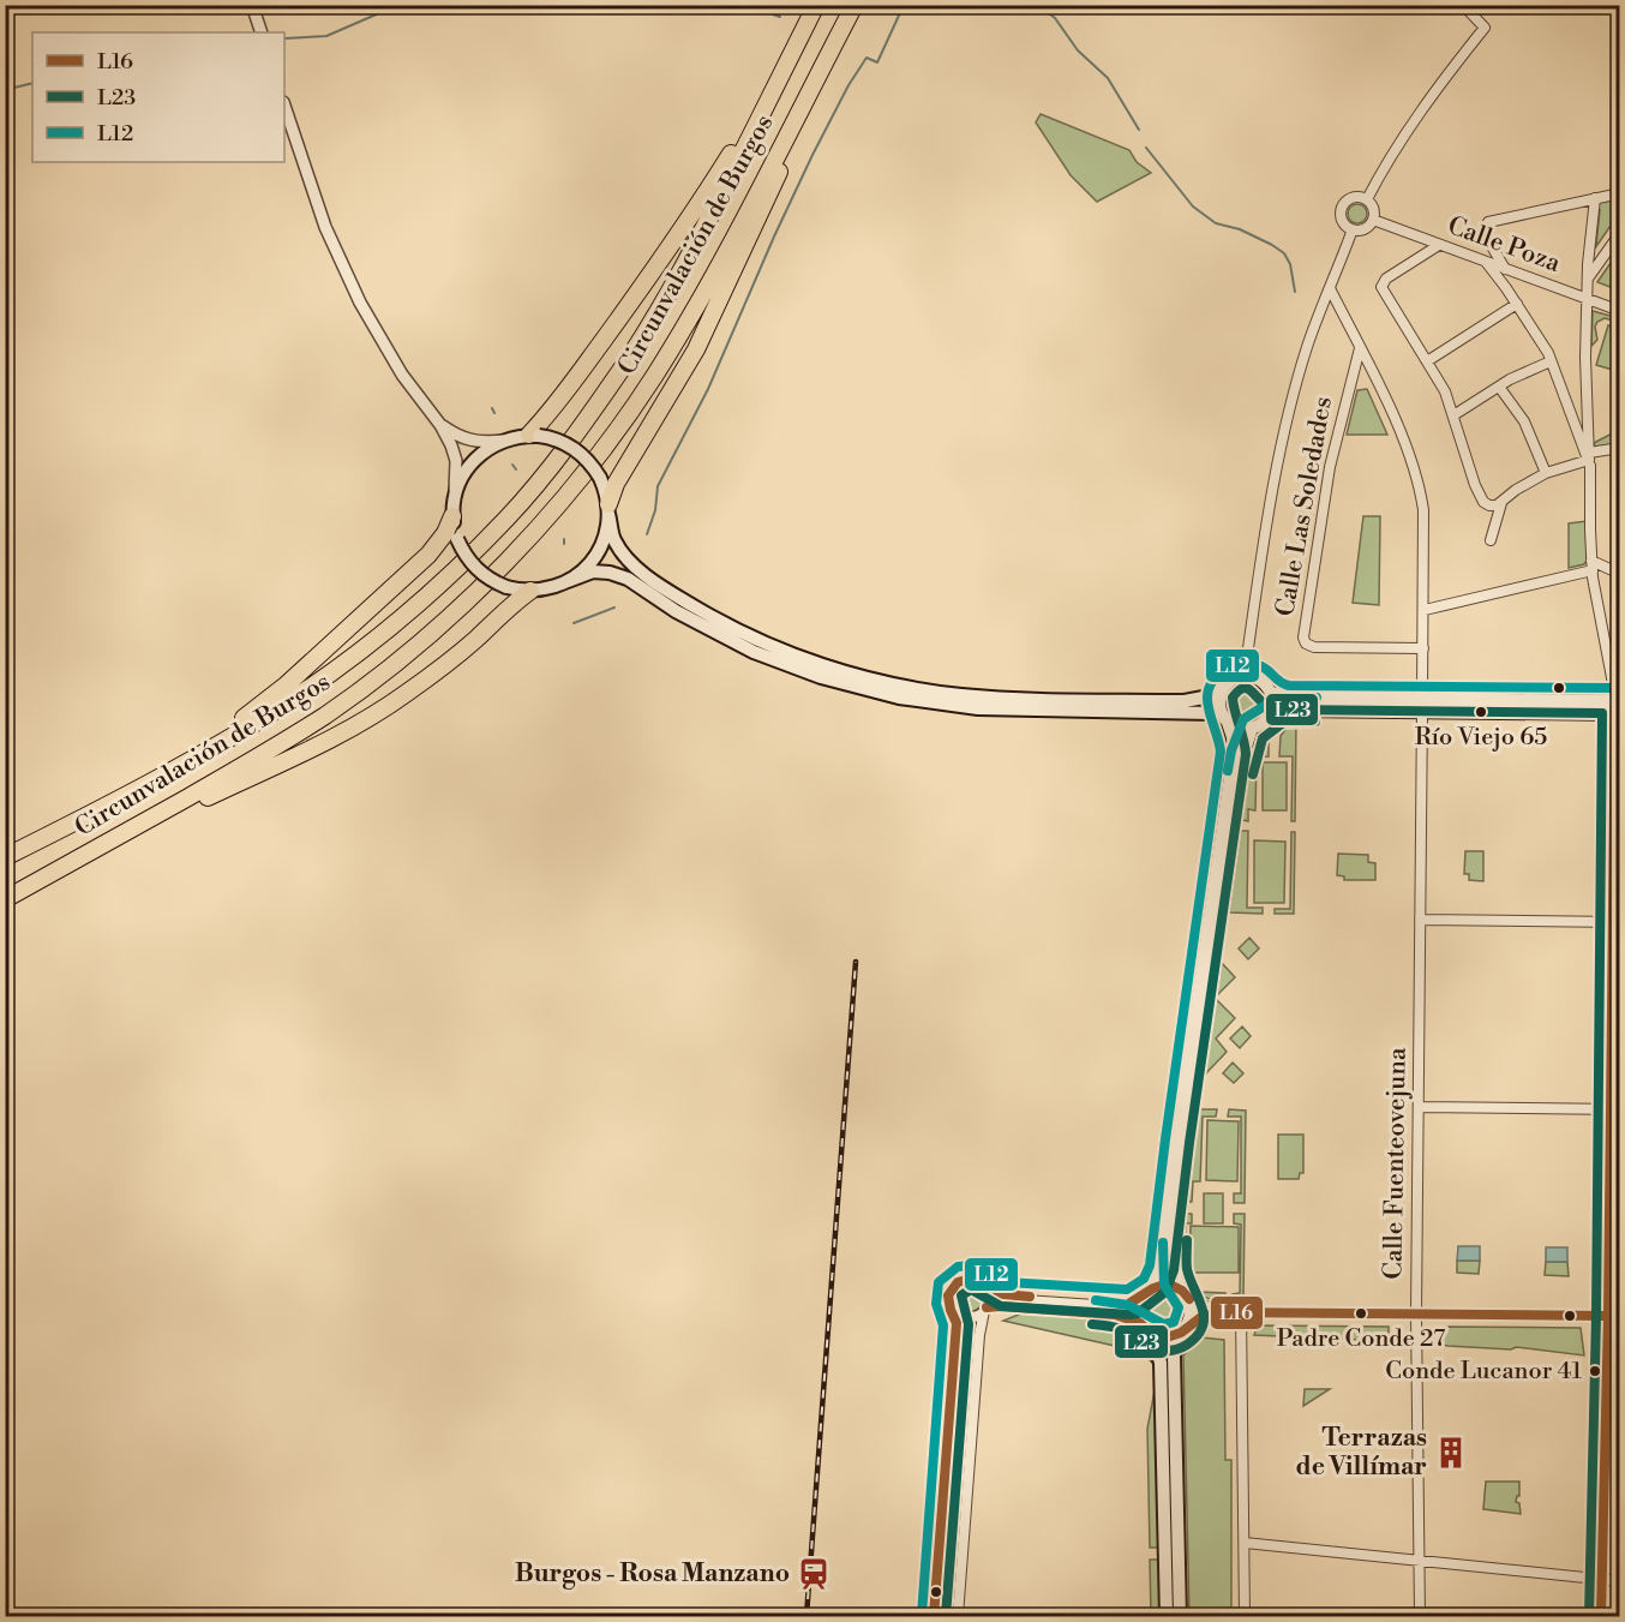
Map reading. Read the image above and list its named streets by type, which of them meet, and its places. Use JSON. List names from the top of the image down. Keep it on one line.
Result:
{"streets":{"highway":["Circunvalación de Burgos"],"street":["Calle Poza","Calle Las Soledades","Calle Fuenteovejuna"]},"crossings":[["Calle Las Soledades","Calle Fuenteovejuna"]],"places":{"other":["Río Viejo 65","Padre Conde 27","Conde Lucanor 41"],"building":["Terrazas de Villímar"],"station":["Burgos - Rosa Manzano"]},"lines":["transit line L12","transit line L23","transit line L16"],"legend":["L16","L23","L12"]}
